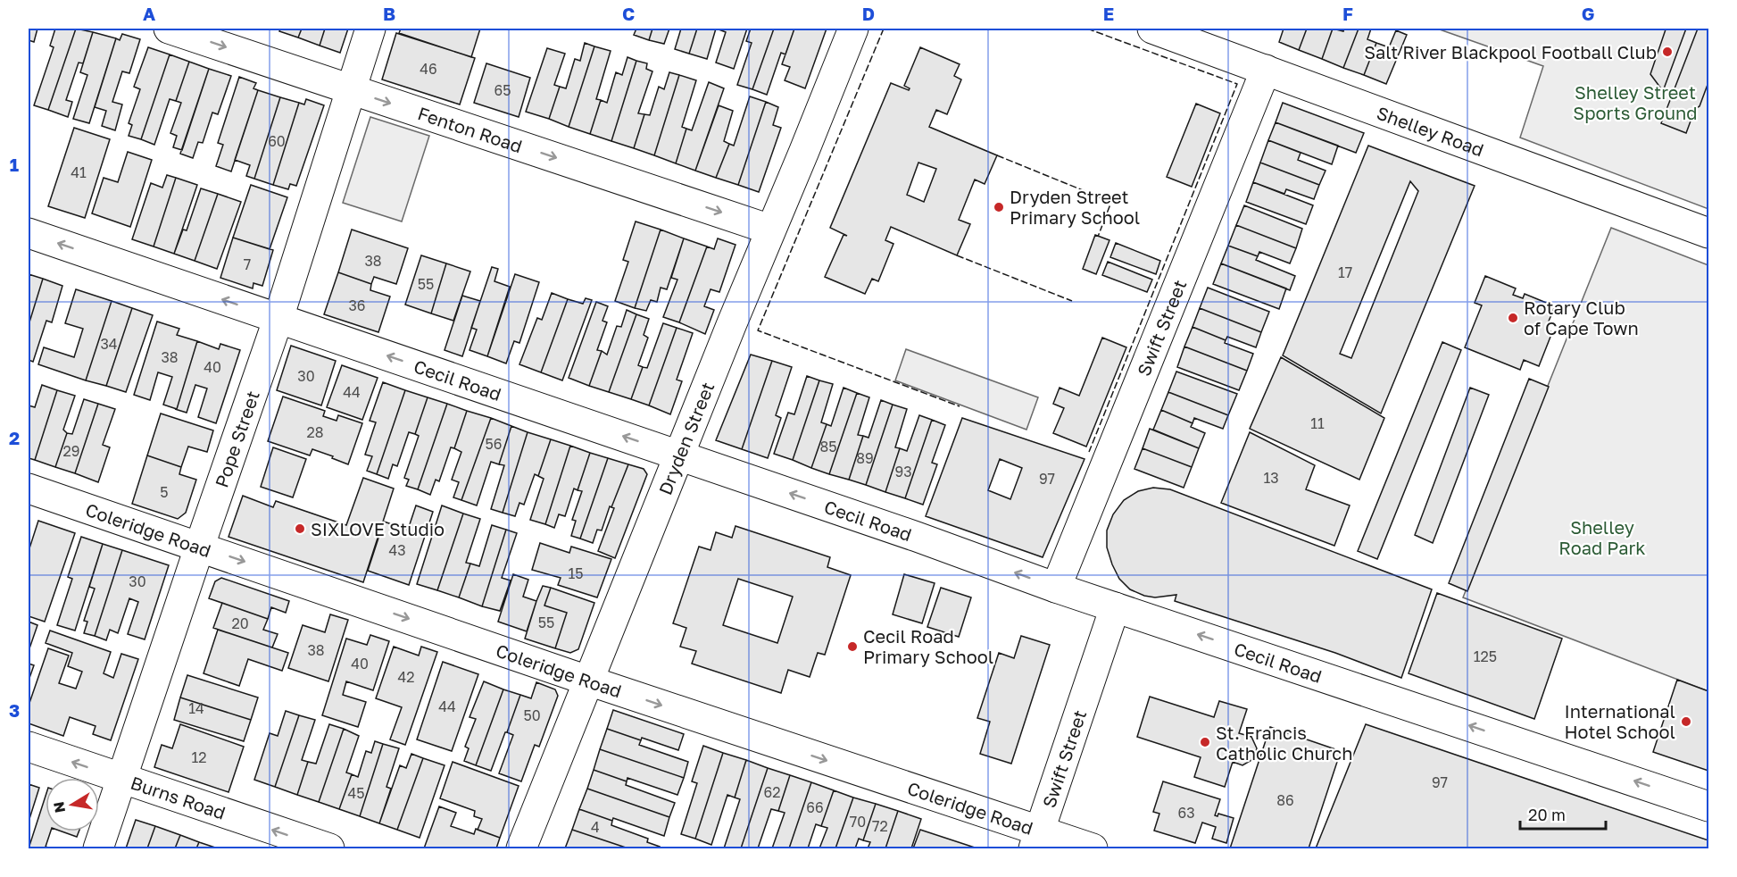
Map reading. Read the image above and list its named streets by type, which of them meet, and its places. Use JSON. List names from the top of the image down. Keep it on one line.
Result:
{"streets":{"street":["Fenton Road","Shelley Road","Swift Street","Cecil Road","Dryden Street","Pope Street","Coleridge Road","Burns Road"]},"crossings":[["Fenton Road","Dryden Street"],["Fenton Road","Pope Street"],["Shelley Road","Swift Street"],["Swift Street","Cecil Road"],["Swift Street","Coleridge Road"],["Cecil Road","Dryden Street"],["Cecil Road","Pope Street"],["Dryden Street","Coleridge Road"],["Pope Street","Coleridge Road"],["Pope Street","Burns Road"]],"one_way":["Fenton Road","Cecil Road","Coleridge Road","Burns Road"],"parks":["Shelley Street Sports Ground","Shelley Road Park"],"places":["Salt River Blackpool Football Club","Dryden Street Primary School","Rotary Club of Cape Town","SIXLOVE Studio","Cecil Road Primary School","International Hotel School","St. Francis Catholic Church"],"house_numbers":["46","65","60","41","38","7","17","55","36","34","38","40","30","44","11","28","56","85","29","89","93","13","97","5","43","15","30","55","20","38","125","40","42","44","14","50","12","97","62","45","86","66","63","70","72","4"],"scale_bar":"20 m","north":"left","grid":{"columns":["A","B","C","D","E","F","G"],"rows":["1","2","3"]}}
